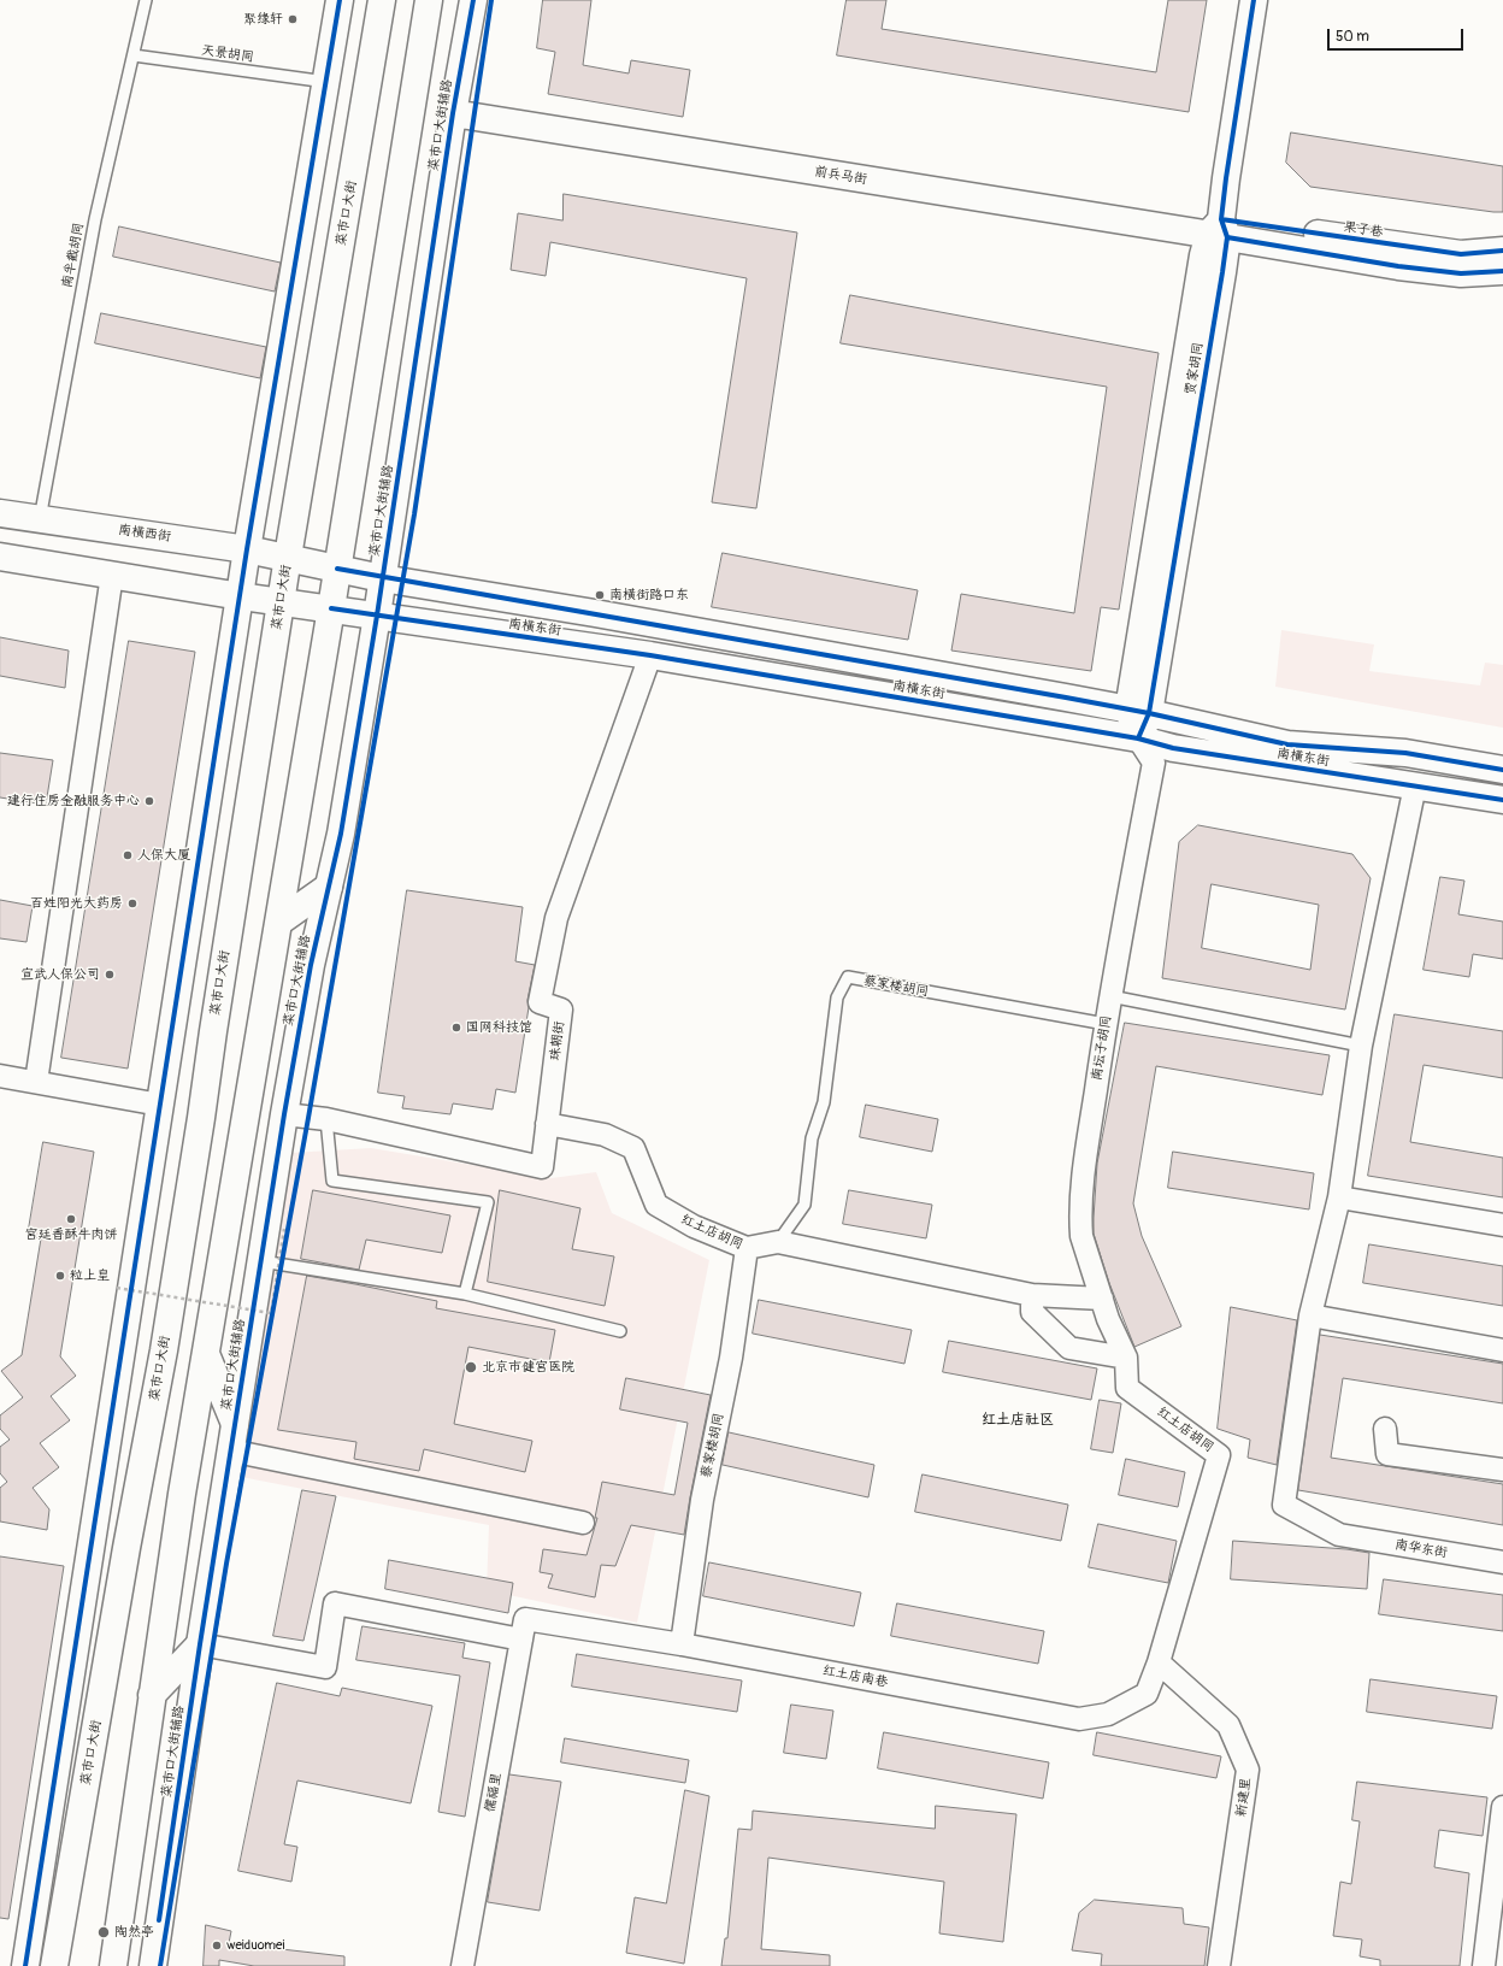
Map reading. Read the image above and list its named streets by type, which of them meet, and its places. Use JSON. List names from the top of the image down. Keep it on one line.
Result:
{"streets":{"main road":["菜市口大街辅路","前兵马街","菜市口大街","果子巷","贾家胡同","南横西街","南横东街"],"street":["蔡家楼胡同","珠朝街","南坛子胡同","红土店胡同","南华东街","红土店南巷","儒福里","新建里"],"lane":["天景胡同","南半截胡同"]},"crossings":[["天景胡同","南半截胡同"],["菜市口大街辅路","前兵马街"],["菜市口大街辅路","南横东街"],["菜市口大街辅路","珠朝街"],["菜市口大街辅路","红土店南巷"],["前兵马街","果子巷"],["前兵马街","贾家胡同"],["菜市口大街","南横西街"],["菜市口大街","南横东街"],["果子巷","贾家胡同"],["南半截胡同","南横西街"],["贾家胡同","南横东街"],["贾家胡同","南坛子胡同"],["南横西街","南横东街"],["南横东街","珠朝街"],["南横东街","南坛子胡同"],["蔡家楼胡同","南坛子胡同"],["蔡家楼胡同","红土店胡同"],["蔡家楼胡同","红土店南巷"],["珠朝街","红土店胡同"],["南坛子胡同","红土店胡同"],["红土店胡同","红土店南巷"],["红土店胡同","新建里"],["红土店南巷","儒福里"],["红土店南巷","新建里"]],"districts":["红土店社区"],"places":["聚缘轩","南横街路口东","建行住房金融服务中心","人保大厦","百姓阳光大药房","宣武人保公司","国网科技馆","宫廷香酥牛肉饼","粒上皇","北京市健宫医院","陶然亭","weiduomei"],"scale_bar":"50 m"}
